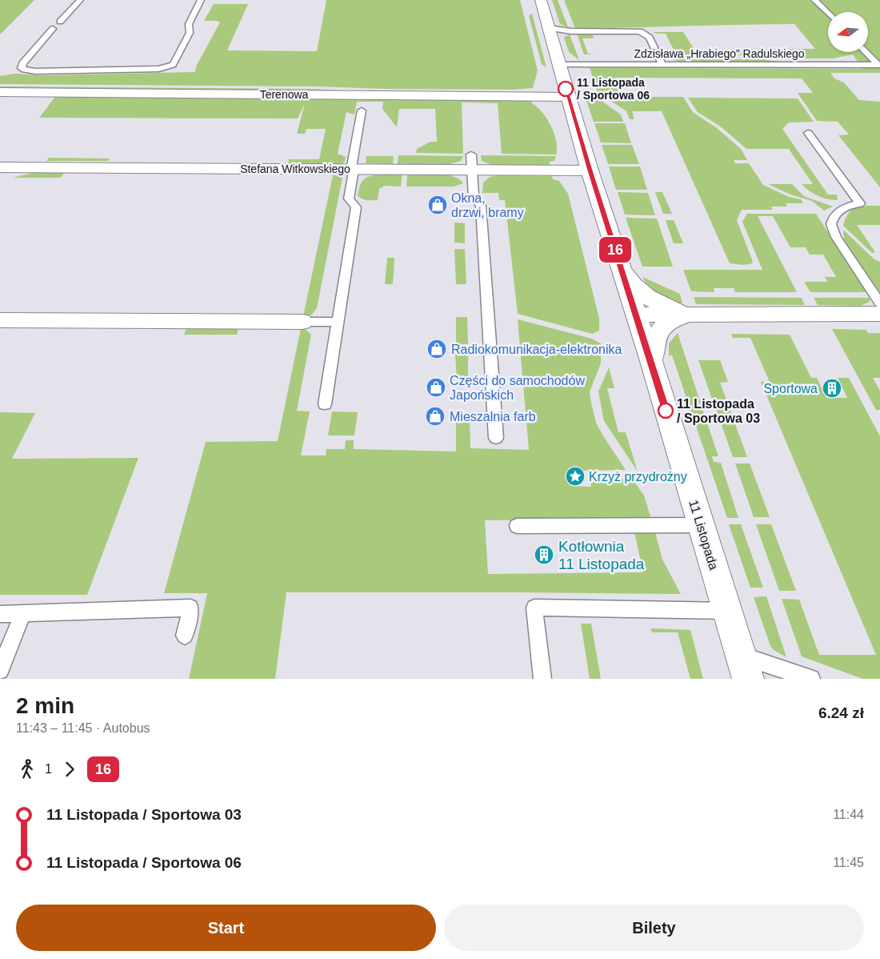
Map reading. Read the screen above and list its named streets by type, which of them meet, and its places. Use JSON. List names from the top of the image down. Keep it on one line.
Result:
{"streets":{"street":["Terenowa","Stefana Witkowskiego","11 Listopada"],"lane":["Zdzisława „Hrabiego” Radulskiego"]},"crossings":[["Zdzisława „Hrabiego” Radulskiego","11 Listopada"],["Terenowa","11 Listopada"],["Stefana Witkowskiego","11 Listopada"]],"places":{"other":["11 Listopada / Sportowa 06","11 Listopada / Sportowa 03"],"shop":["Okna, drzwi, bramy","Radiokomunikacja-elektronika","Części do samochodów Japońskich","Mieszalnia farb"],"building":["Sportowa","Kotłownia 11 Listopada"],"place":["Krzyż przydrożny"]},"lines":["bus line 16"],"north":"left","page":{"on_map":"16","heading":["2 min","11:43 – 11:45 · Autobus","6.24 zł"],"legs":["1","16"],"list":[{"name":"11 Listopada / Sportowa 03","value":"11:44"},{"name":"11 Listopada / Sportowa 06","value":"11:45"}],"buttons":["Start","Bilety"]}}
